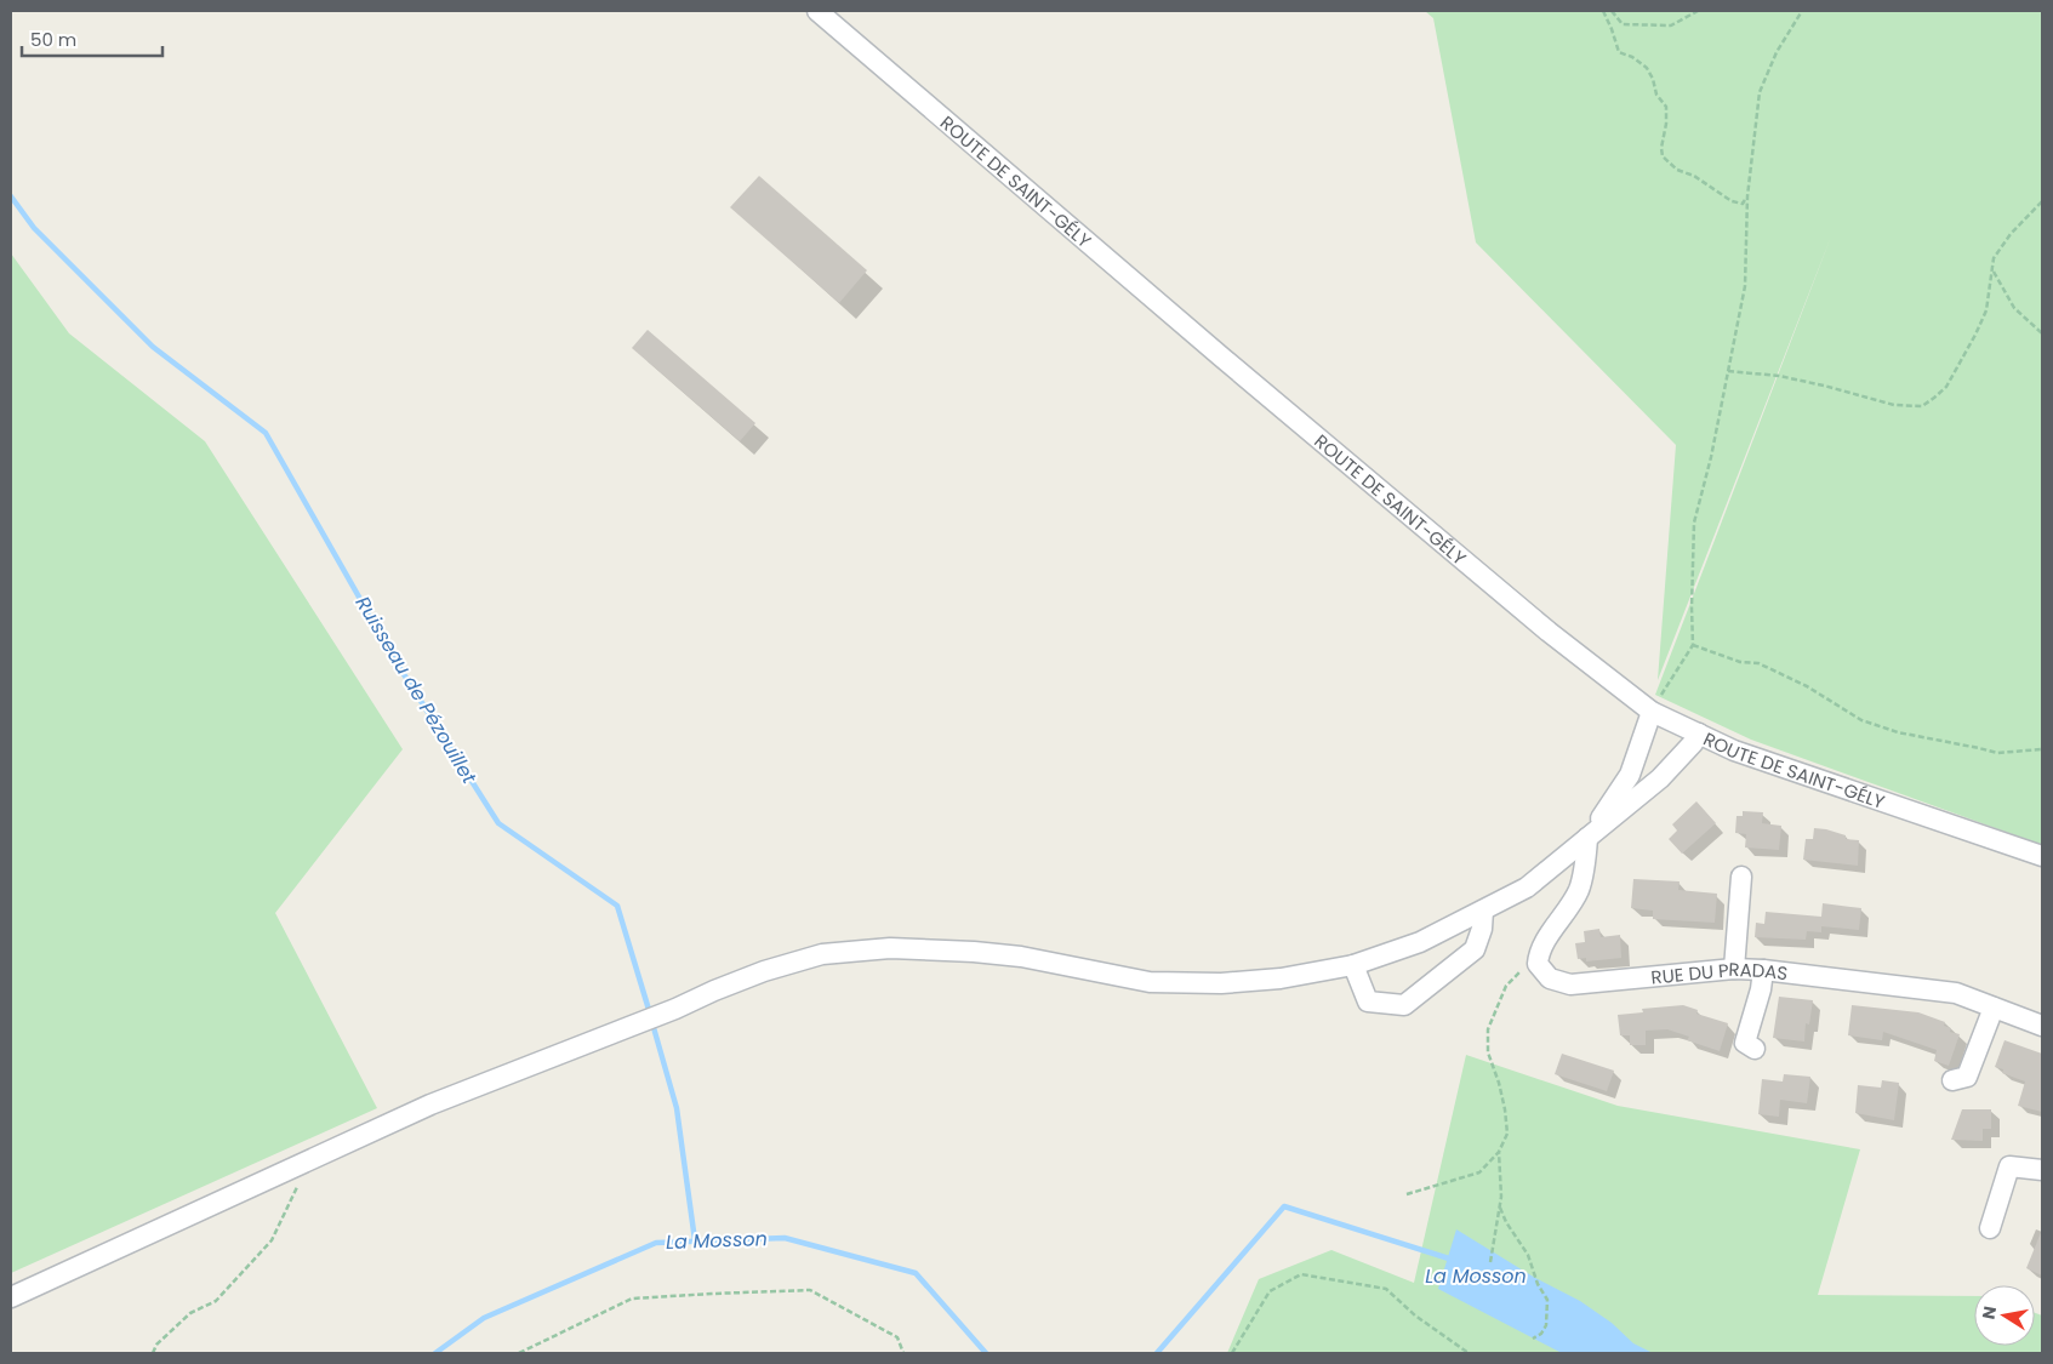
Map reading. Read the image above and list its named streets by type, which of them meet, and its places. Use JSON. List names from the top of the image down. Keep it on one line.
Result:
{"streets":{"street":["ROUTE DE SAINT-GÉLY","RUE DU PRADAS"]},"water":["Ruisseau de Pézouillet","La Mosson"],"scale_bar":"50 m","north":"left"}
